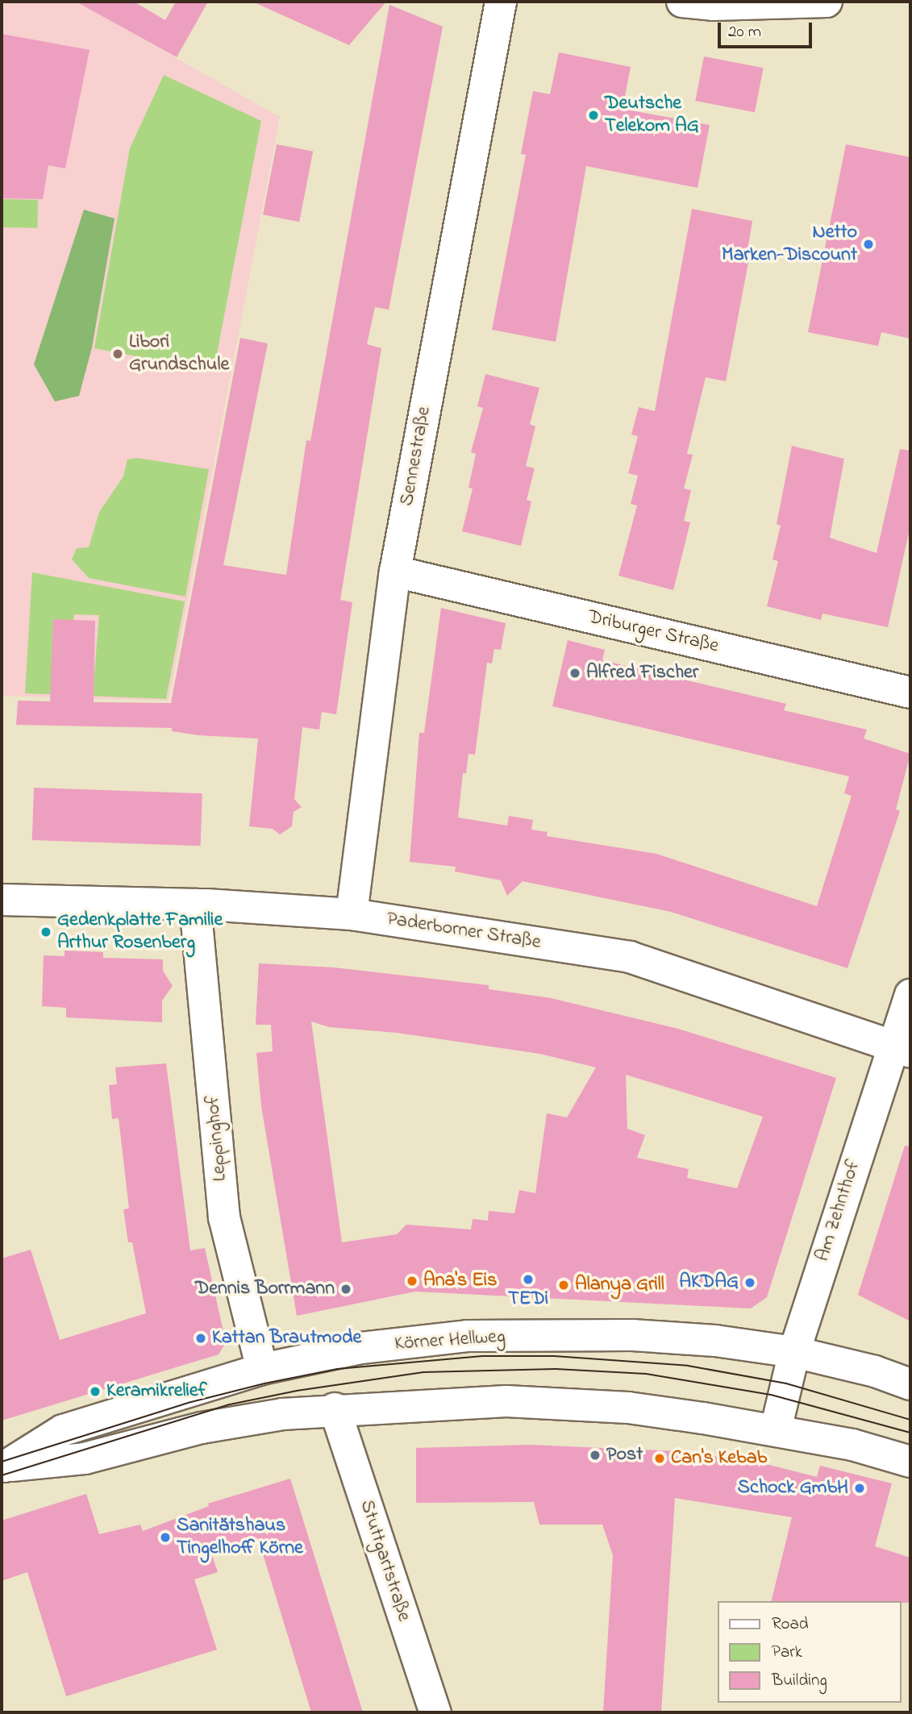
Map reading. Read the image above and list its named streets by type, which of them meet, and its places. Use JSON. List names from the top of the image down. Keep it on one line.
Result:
{"streets":{"street":["Sennestraße","Driburger Straße","Paderborner Straße","Leppinghof","Am Zehnthof","Körner Hellweg","Stuttgartstraße"]},"crossings":[["Sennestraße","Driburger Straße"],["Sennestraße","Paderborner Straße"],["Paderborner Straße","Leppinghof"],["Paderborner Straße","Am Zehnthof"],["Leppinghof","Körner Hellweg"],["Am Zehnthof","Körner Hellweg"],["Körner Hellweg","Stuttgartstraße"]],"places":["Deutsche Telekom AG","Netto Marken-Discount","Libori Grundschule","Alfred Fischer","Gedenkplatte Familie Arthur Rosenberg","TEDi","Ana's Eis","AKDAG","Alanya Grill","Dennis Borrmann","Kattan Brautmode","Keramikrelief","Post","Can's Kebab","Schock GmbH","Sanitätshaus Tingelhoff Körne"],"legend":["Road","Park","Building"],"scale_bar":"20 m"}
